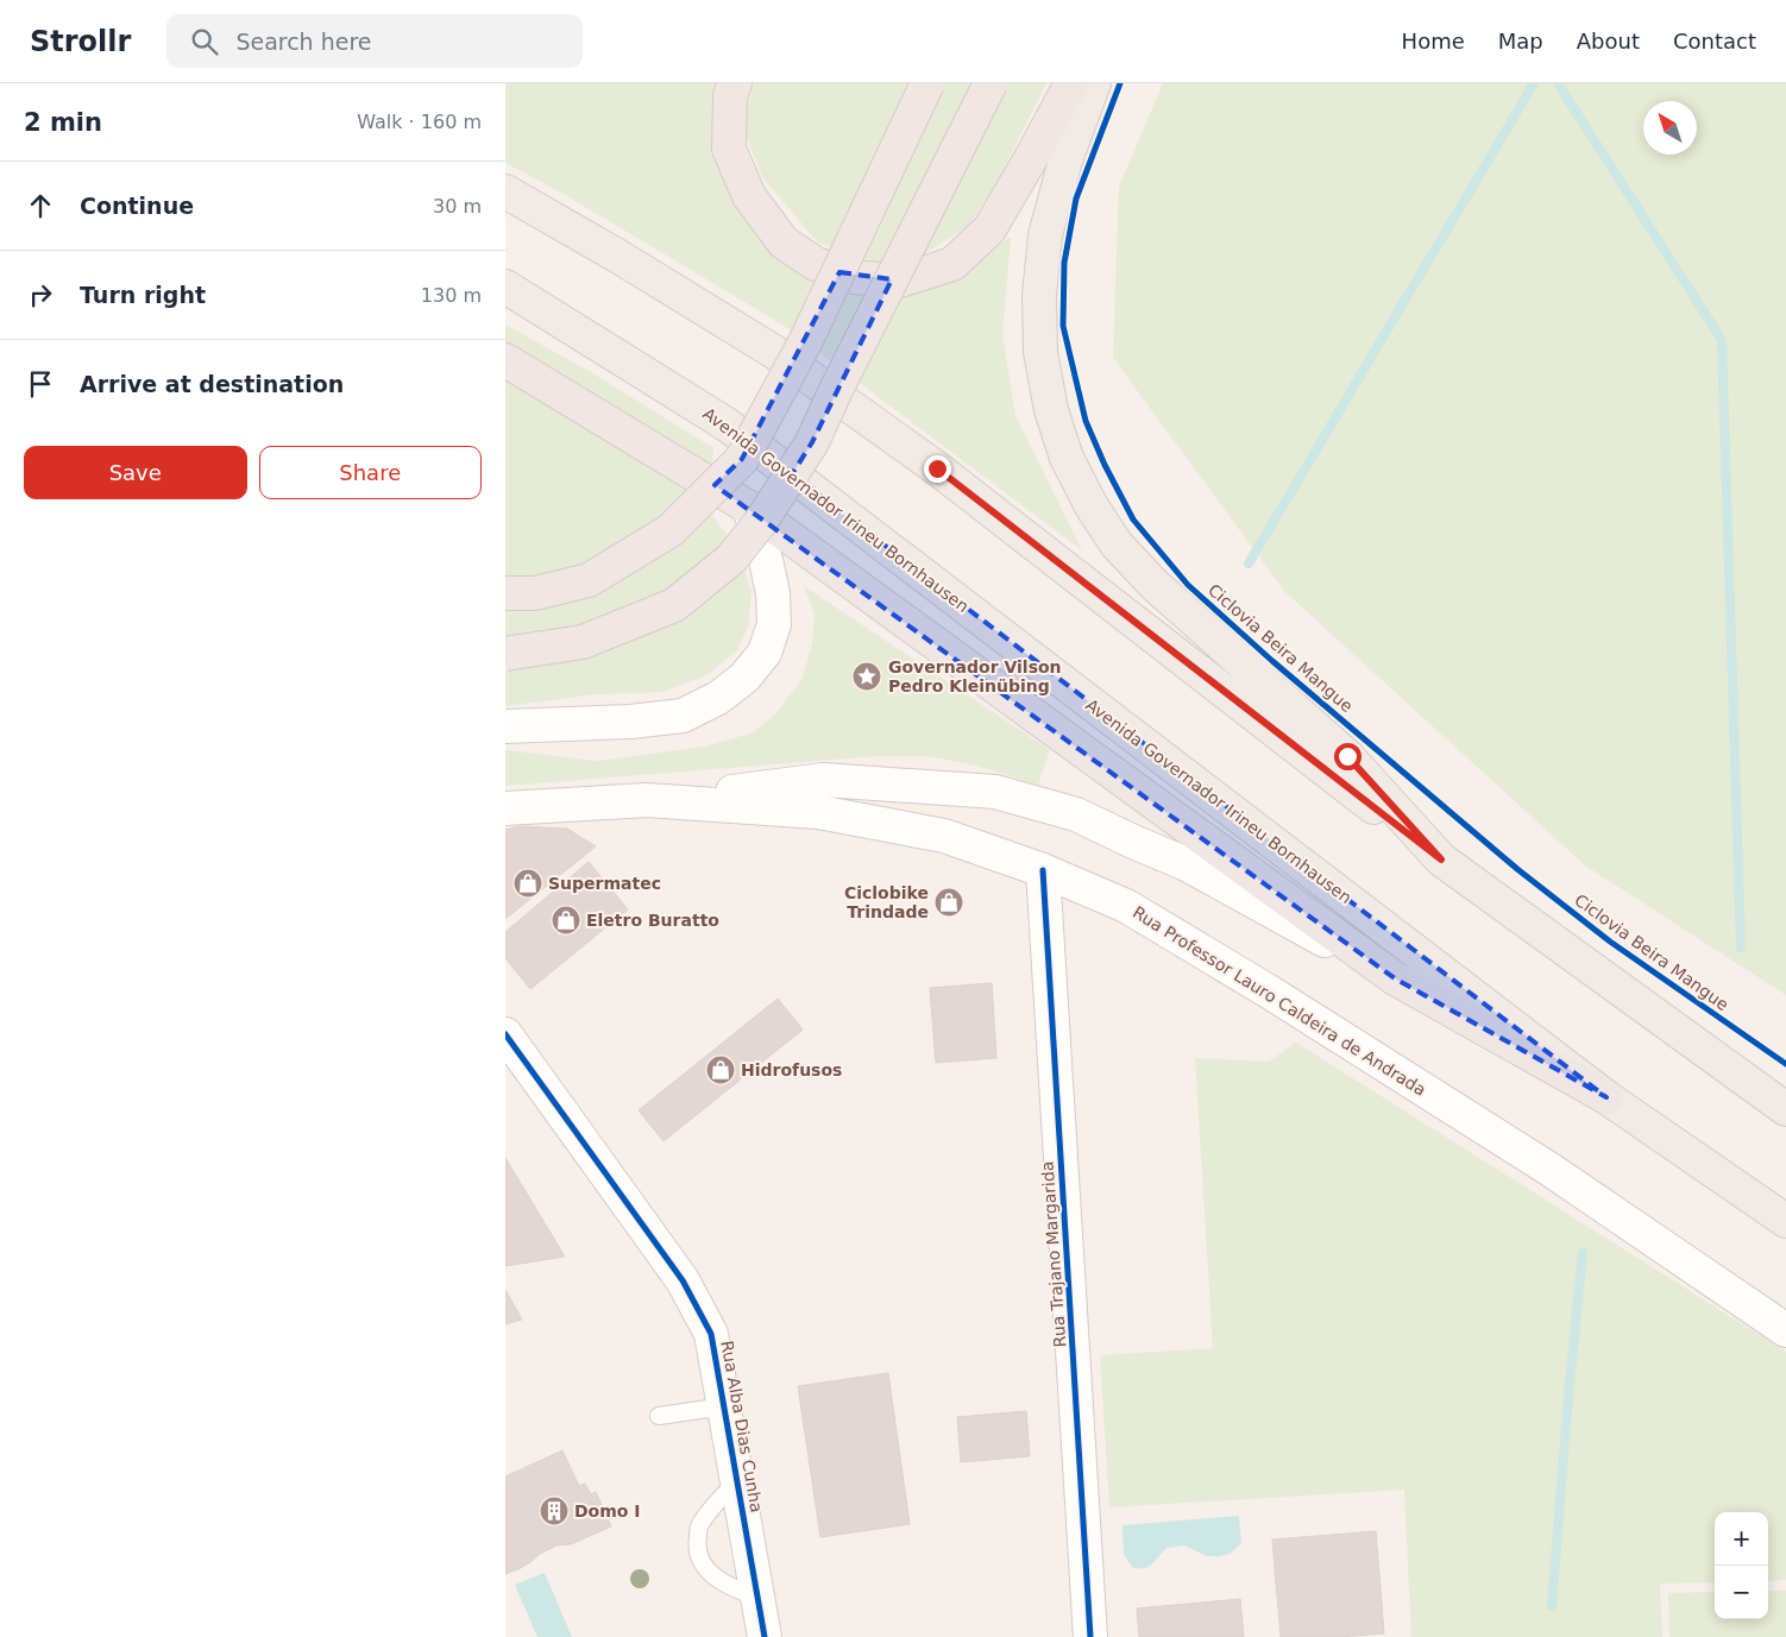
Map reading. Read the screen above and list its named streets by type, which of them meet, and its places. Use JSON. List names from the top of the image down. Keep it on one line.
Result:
{"streets":{"main road":["Avenida Governador Irineu Bornhausen","Rua Professor Lauro Caldeira de Andrada","Rua Trajano Margarida","Rua Alba Dias Cunha"],"cycle path":["Ciclovia Beira Mangue"]},"crossings":[["Rua Professor Lauro Caldeira de Andrada","Rua Trajano Margarida"]],"places":{"place":["Governador Vilson Pedro Kleinübing"],"shop":["Supermatec","Ciclobike Trindade","Eletro Buratto","Hidrofusos"],"building":["Domo I"]},"north":"top left","page":{"header":"Strollr","search":"Search here","nav":["Home","Map","About","Contact"],"heading":["2 min","Walk · 160 m"],"list":[["Continue","30 m"],["Turn right","130 m"],"Arrive at destination"],"buttons":["Save","Share"],"map_buttons":["+","−"]}}
